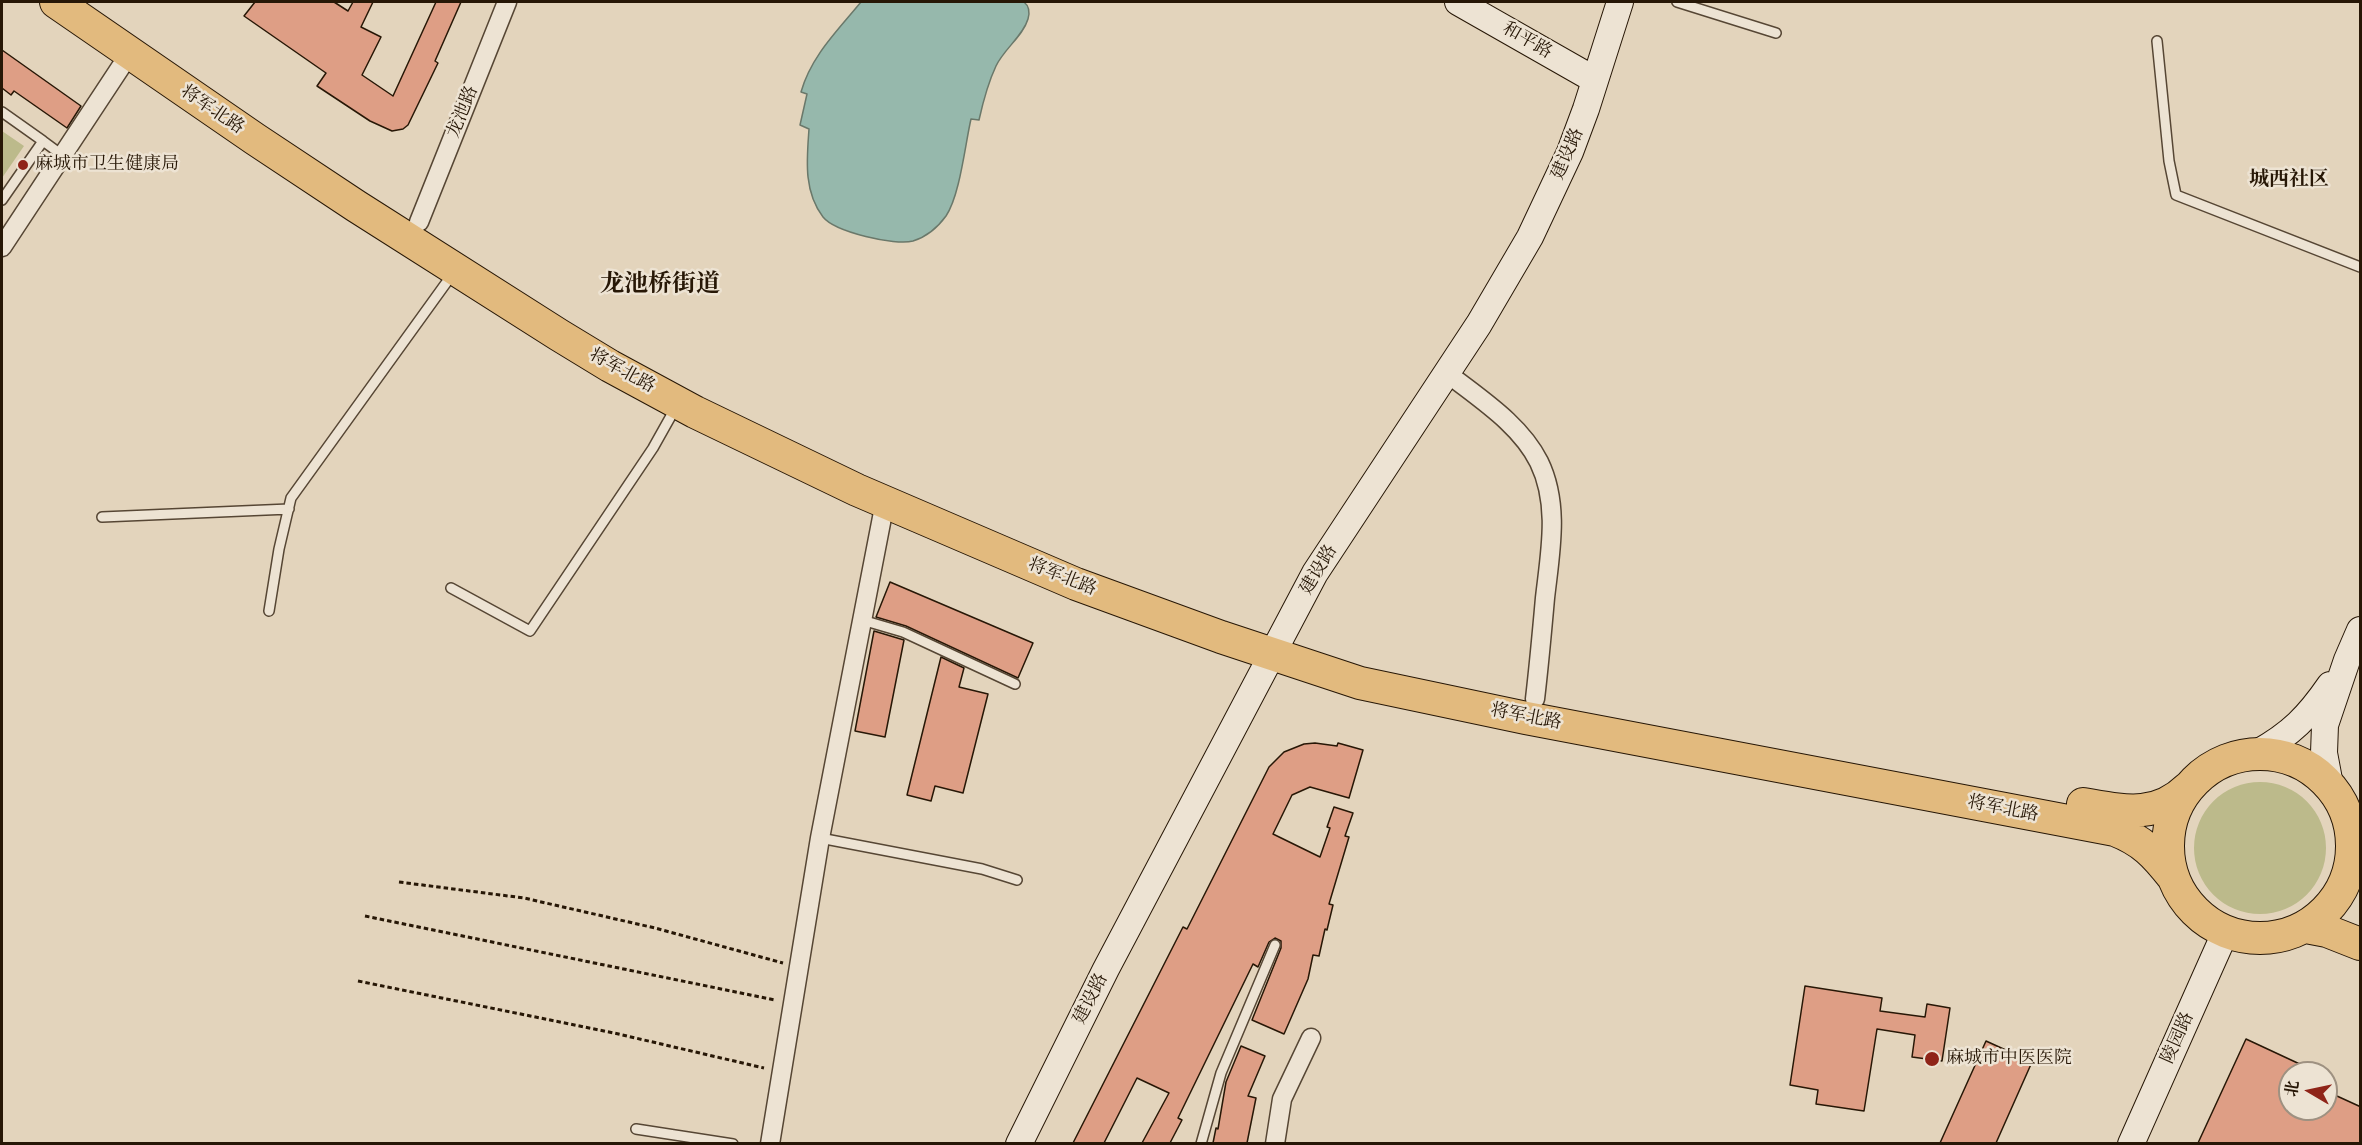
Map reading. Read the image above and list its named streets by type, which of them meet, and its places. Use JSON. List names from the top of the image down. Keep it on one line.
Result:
{"streets":{"highway":["将军北路"],"street":["和平路","龙池路","建设路","陵园路"]},"crossings":[["和平路","建设路"],["将军北路","龙池路"],["将军北路","建设路"],["将军北路","陵园路"]],"districts":["城西社区","龙池桥街道"],"places":["麻城市卫生健康局","麻城市中医医院"],"north":"left"}
